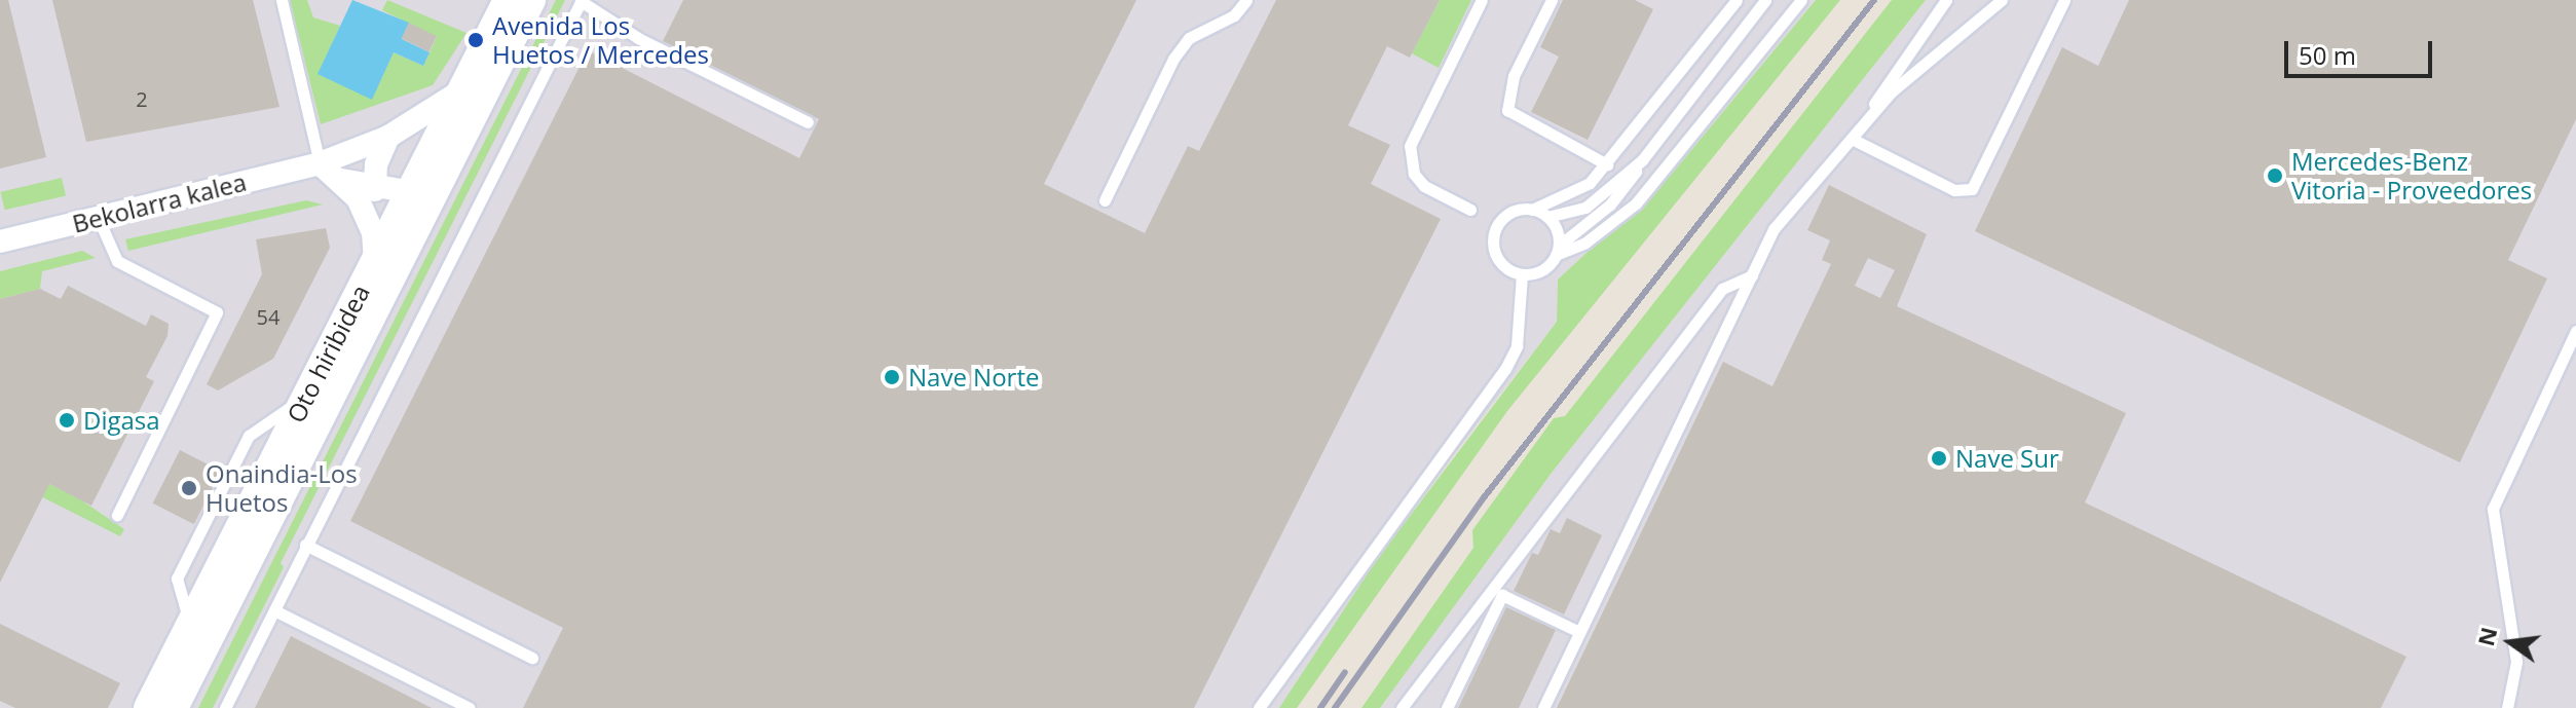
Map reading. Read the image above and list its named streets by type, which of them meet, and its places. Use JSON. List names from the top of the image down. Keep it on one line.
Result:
{"streets":{"street":["Bekolarra kalea","Oto hiribidea"]},"crossings":[["Bekolarra kalea","Oto hiribidea"]],"places":["Avenida Los Huetos / Mercedes","Mercedes-Benz Vitoria - Proveedores","Nave Norte","Digasa","Nave Sur","Onaindia-Los Huetos"],"house_numbers":["2","54"],"scale_bar":"50 m","north":"left"}
